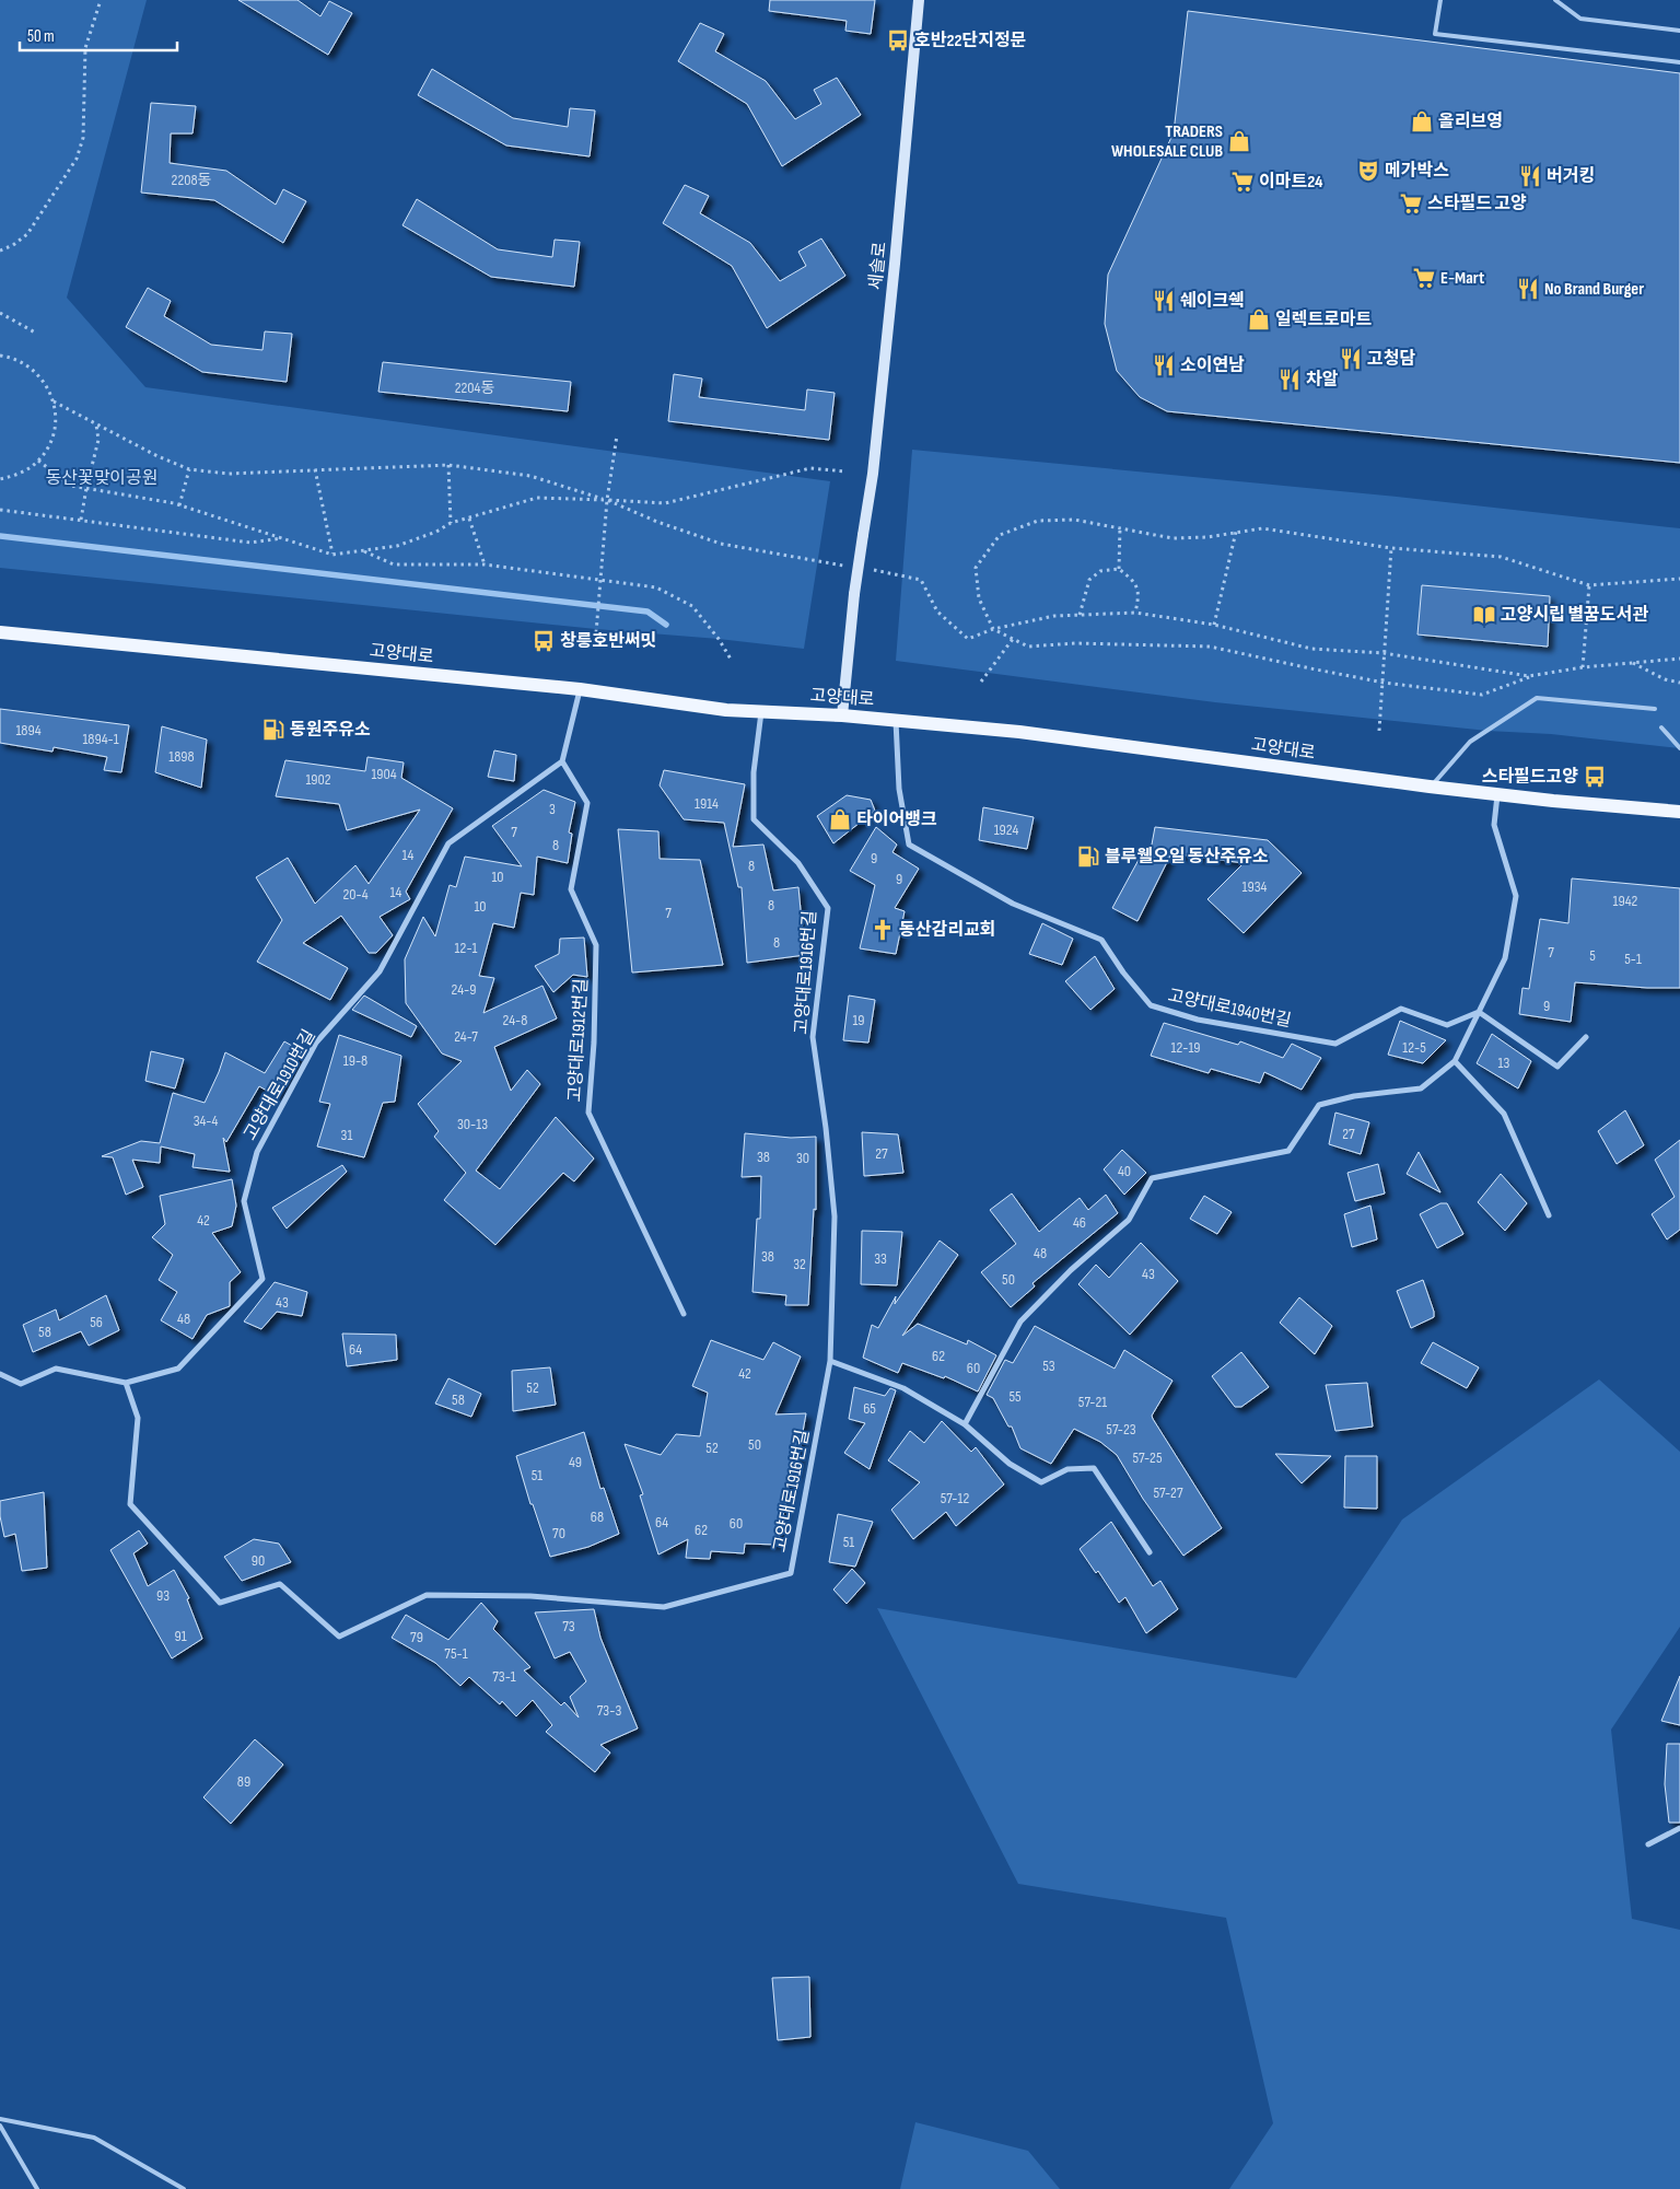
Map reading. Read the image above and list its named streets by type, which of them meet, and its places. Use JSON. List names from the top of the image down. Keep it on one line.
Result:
{"streets":{"main road":["고양대로"],"street":["세솔로","고양대로1916번길","고양대로1940번길","고양대로1912번길","고양대로1910번길"]},"crossings":[["세솔로","고양대로"],["고양대로","고양대로1916번길"],["고양대로","고양대로1940번길"],["고양대로1916번길","고양대로1910번길"],["고양대로1912번길","고양대로1910번길"]],"parks":["동산꽃맞이공원"],"places":{"bus stop":["호반22단지정문","창릉호반써밋","스타필드고양"],"shop":["올리브영","TRADERS WHOLESALE CLUB","일렉트로마트","타이어뱅크"],"theatre":["메가박스"],"restaurant":["버거킹","No Brand Burger","쉐이크쉑","고청담","소이연남","차알"],"supermarket":["이마트24","스타필드 고양","E-Mart"],"library":["고양시립 별꿈도서관"],"fuel station":["동원주유소","블루웰오일 동산주유소"],"church":["동산감리교회"]},"house_numbers":["2208동","2204동","1894","1894-1","1898","1904","1902","1914","3","1924","7","8","14","9","8","10","9","1934","14","20-4","1942","8","10","7","8","12-1","7","5","5-1","24-9","9","24-8","19","24-7","12-19","12-5","19-8","13","34-4","30-13","27","31","27","38","30","40","42","46","48","38","33","32","43","50","43","48","56","58","64","62","53","60","42","52","55","58","57-21","65","57-23","50","52","57-25","49","51","57-27","57-12","68","64","60","62","70","51","90","93","73","91","79","75-1","73-1","73-3","89"],"scale_bar":"50 m"}
